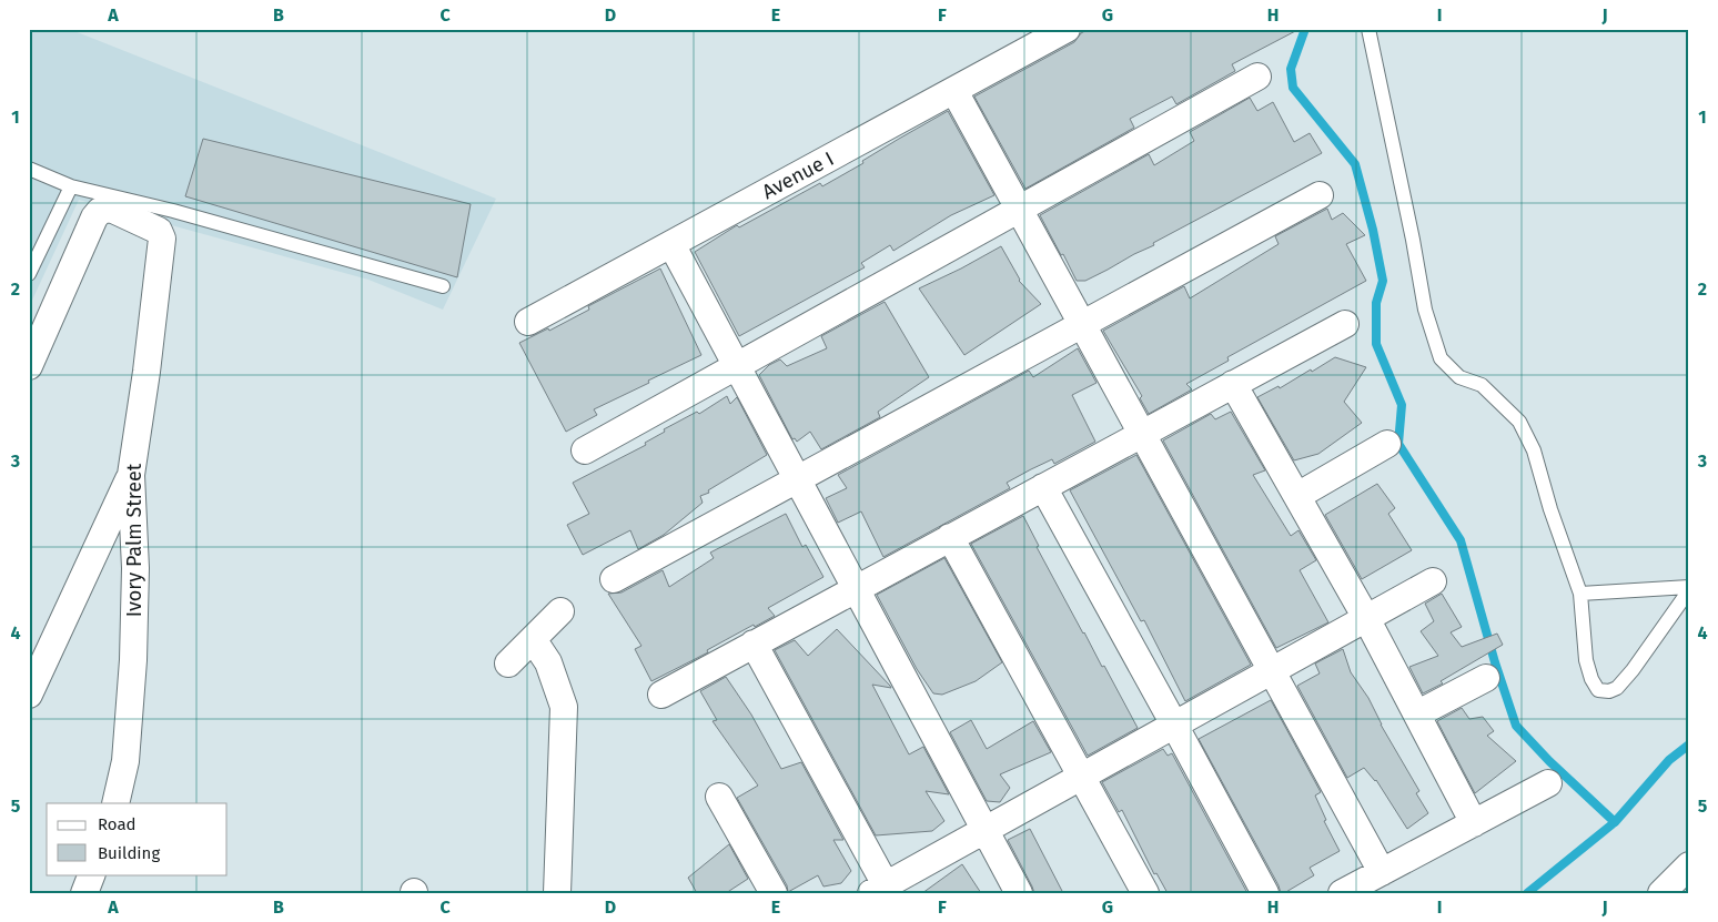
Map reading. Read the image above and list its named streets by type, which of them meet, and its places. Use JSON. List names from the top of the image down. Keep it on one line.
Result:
{"streets":{"street":["Avenue I","Ivory Palm Street"]},"legend":["Road","Building"],"grid":{"columns":["A","B","C","D","E","F","G","H","I","J"],"rows":["1","2","3","4","5"]}}
